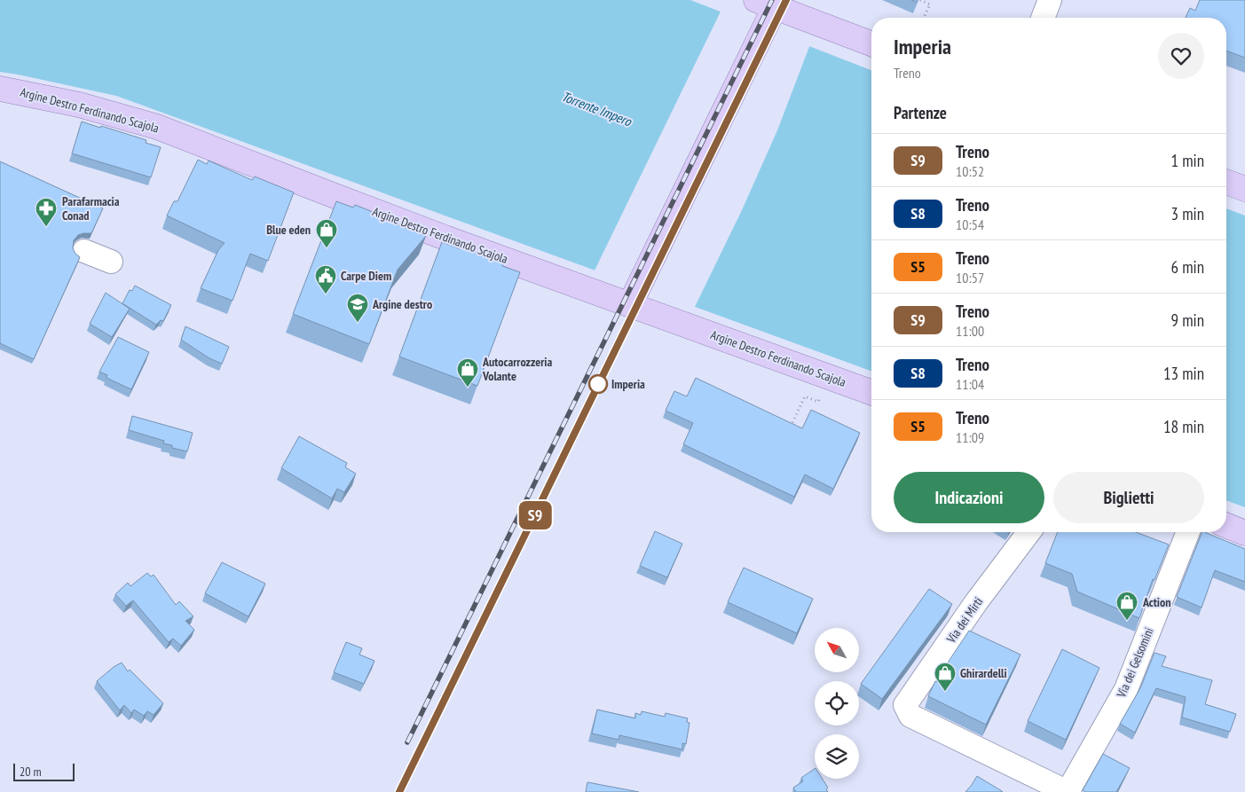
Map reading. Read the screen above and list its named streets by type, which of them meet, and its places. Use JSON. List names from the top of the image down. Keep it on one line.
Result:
{"streets":{"main road":["Argine Destro Ferdinando Scajola"],"street":["Via dei Mirti","Via dei Gelsomini"]},"crossings":[["Via dei Mirti","Via dei Gelsomini"]],"water":["Torrente Impero"],"places":{"pharmacy":["Parafarmacia Conad"],"shop":["Blue eden","Autocarrozzeria Volante","Action","Ghirardelli"],"public building":["Carpe Diem"],"school or university":["Argine destro"],"other":["Imperia"]},"scale_bar":"20 m","north":"top left","page":{"on_map":"S9","heading":[["Imperia","Treno"],"Partenze"],"list":[{"mark":"S9","name":"Treno","note":"10:52","value":"1 min"},{"mark":"S8","name":"Treno","note":"10:54","value":"3 min"},{"mark":"S5","name":"Treno","note":"10:57","value":"6 min"},{"mark":"S9","name":"Treno","note":"11:00","value":"9 min"},{"mark":"S8","name":"Treno","note":"11:04","value":"13 min"},{"mark":"S5","name":"Treno","note":"11:09","value":"18 min"}],"buttons":["Indicazioni","Biglietti"],"scale":"20 m"}}
